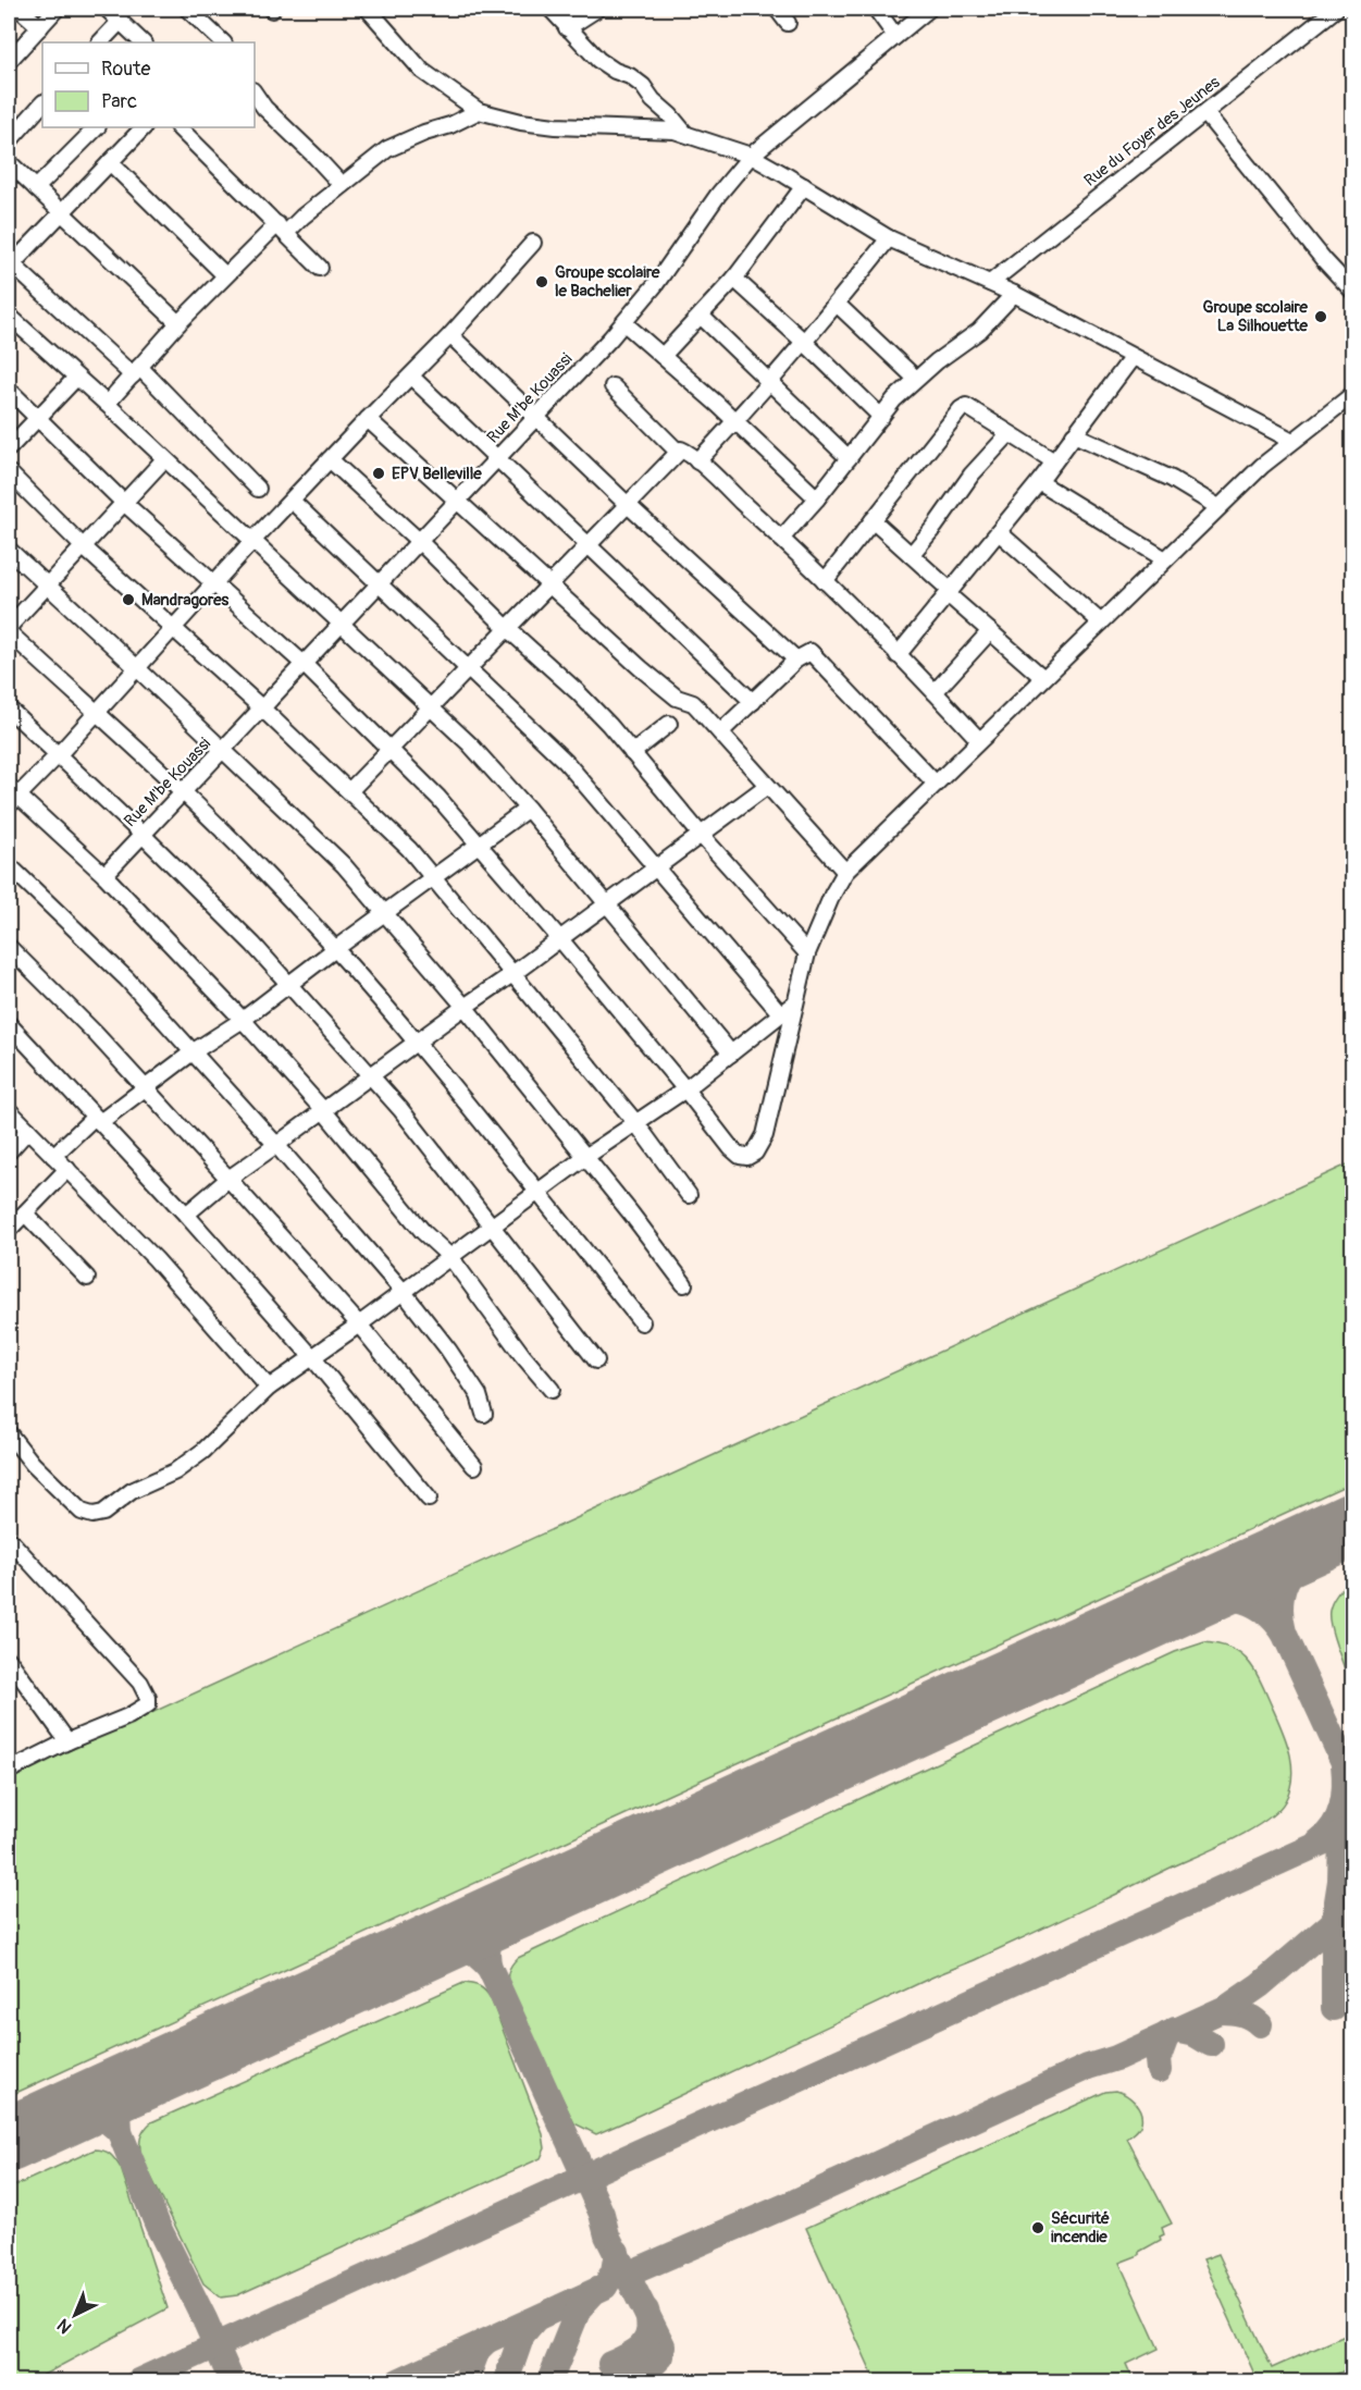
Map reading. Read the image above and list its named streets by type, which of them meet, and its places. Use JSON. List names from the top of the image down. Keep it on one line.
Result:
{"streets":{"street":["Rue du Foyer des Jeunes","Rue M'be Kouassi"]},"places":["Groupe scolaire le Bachelier","Groupe scolaire La Silhouette","EPV Belleville","Mandragores","Sécurité incendie"],"legend":["Route","Parc"],"north":"bottom left"}
